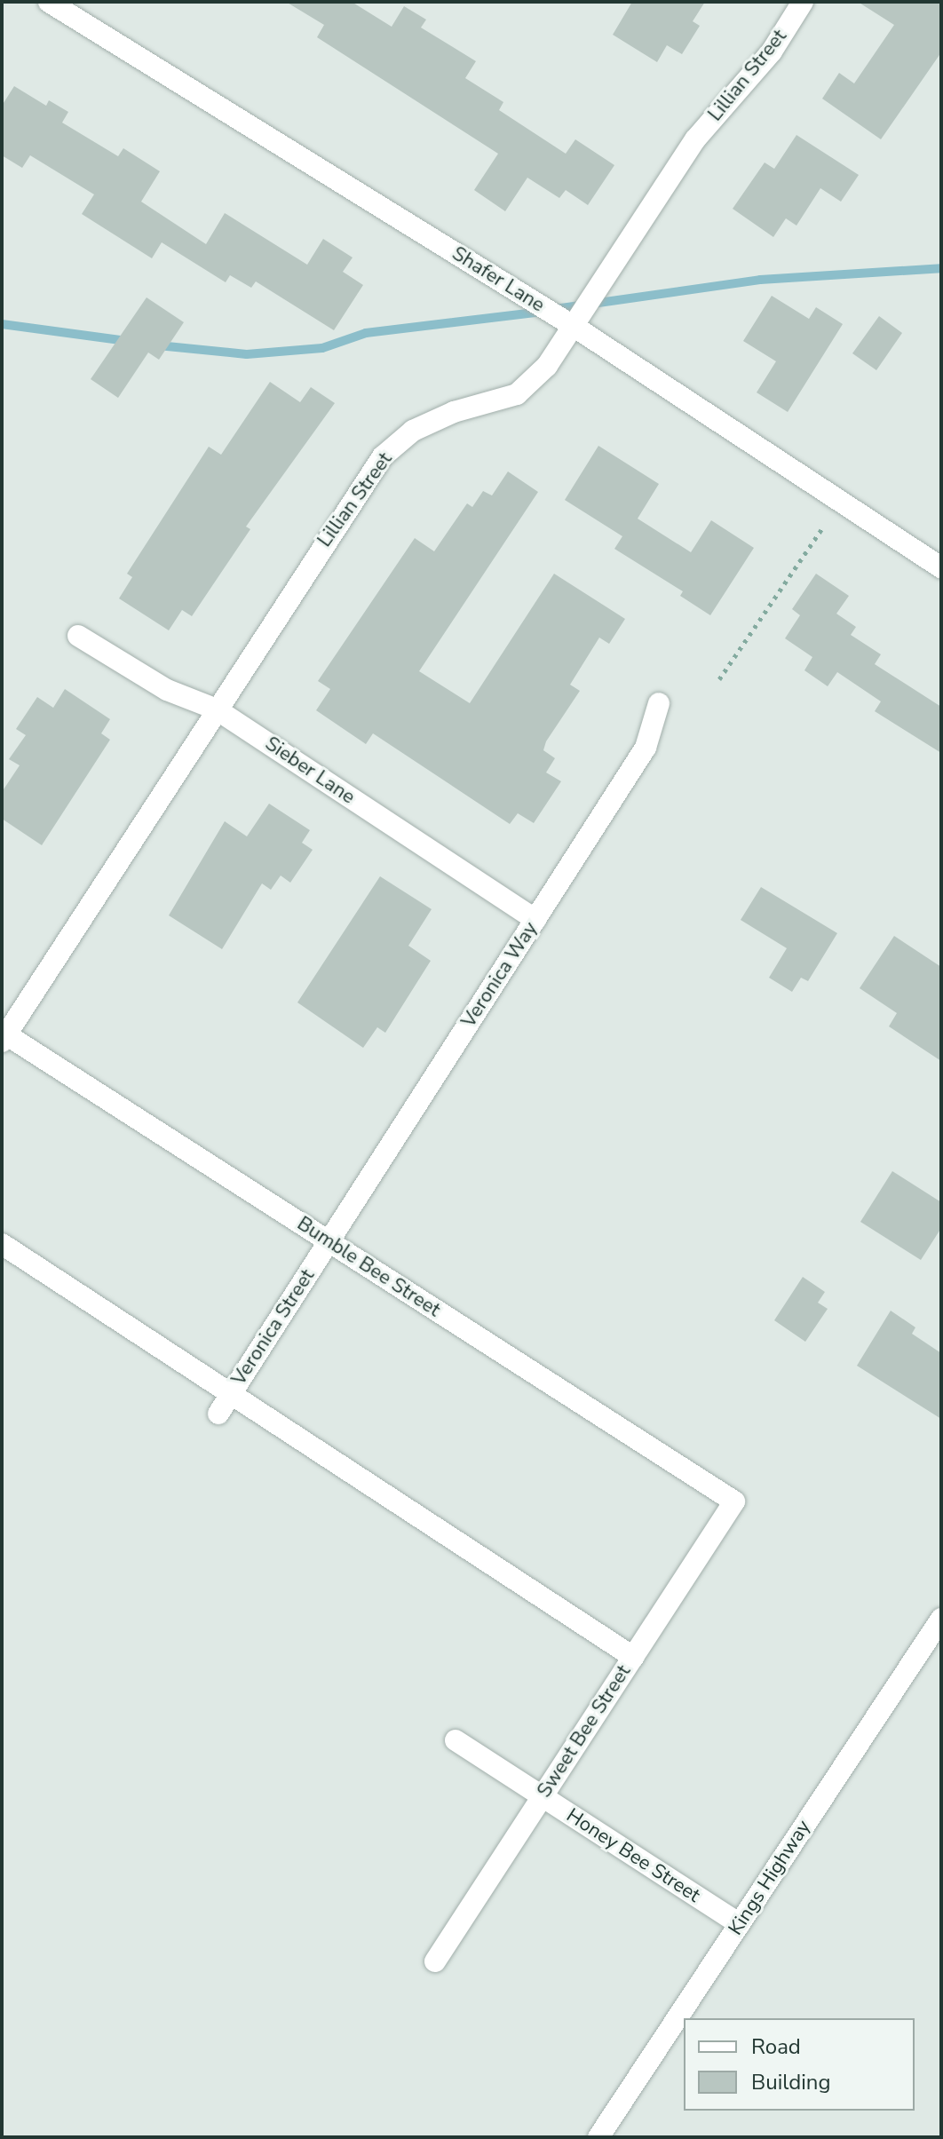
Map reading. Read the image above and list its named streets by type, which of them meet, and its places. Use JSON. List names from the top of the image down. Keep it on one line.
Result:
{"streets":{"street":["Lillian Street","Shafer Lane","Sieber Lane","Veronica Way","Bumble Bee Street","Veronica Street","Sweet Bee Street","Honey Bee Street","Kings Highway"]},"crossings":[["Lillian Street","Shafer Lane"],["Lillian Street","Sieber Lane"],["Lillian Street","Bumble Bee Street"],["Sieber Lane","Veronica Way"],["Veronica Way","Bumble Bee Street"],["Veronica Way","Veronica Street"],["Bumble Bee Street","Veronica Street"],["Bumble Bee Street","Sweet Bee Street"],["Sweet Bee Street","Honey Bee Street"],["Honey Bee Street","Kings Highway"]],"legend":["Road","Building"]}
